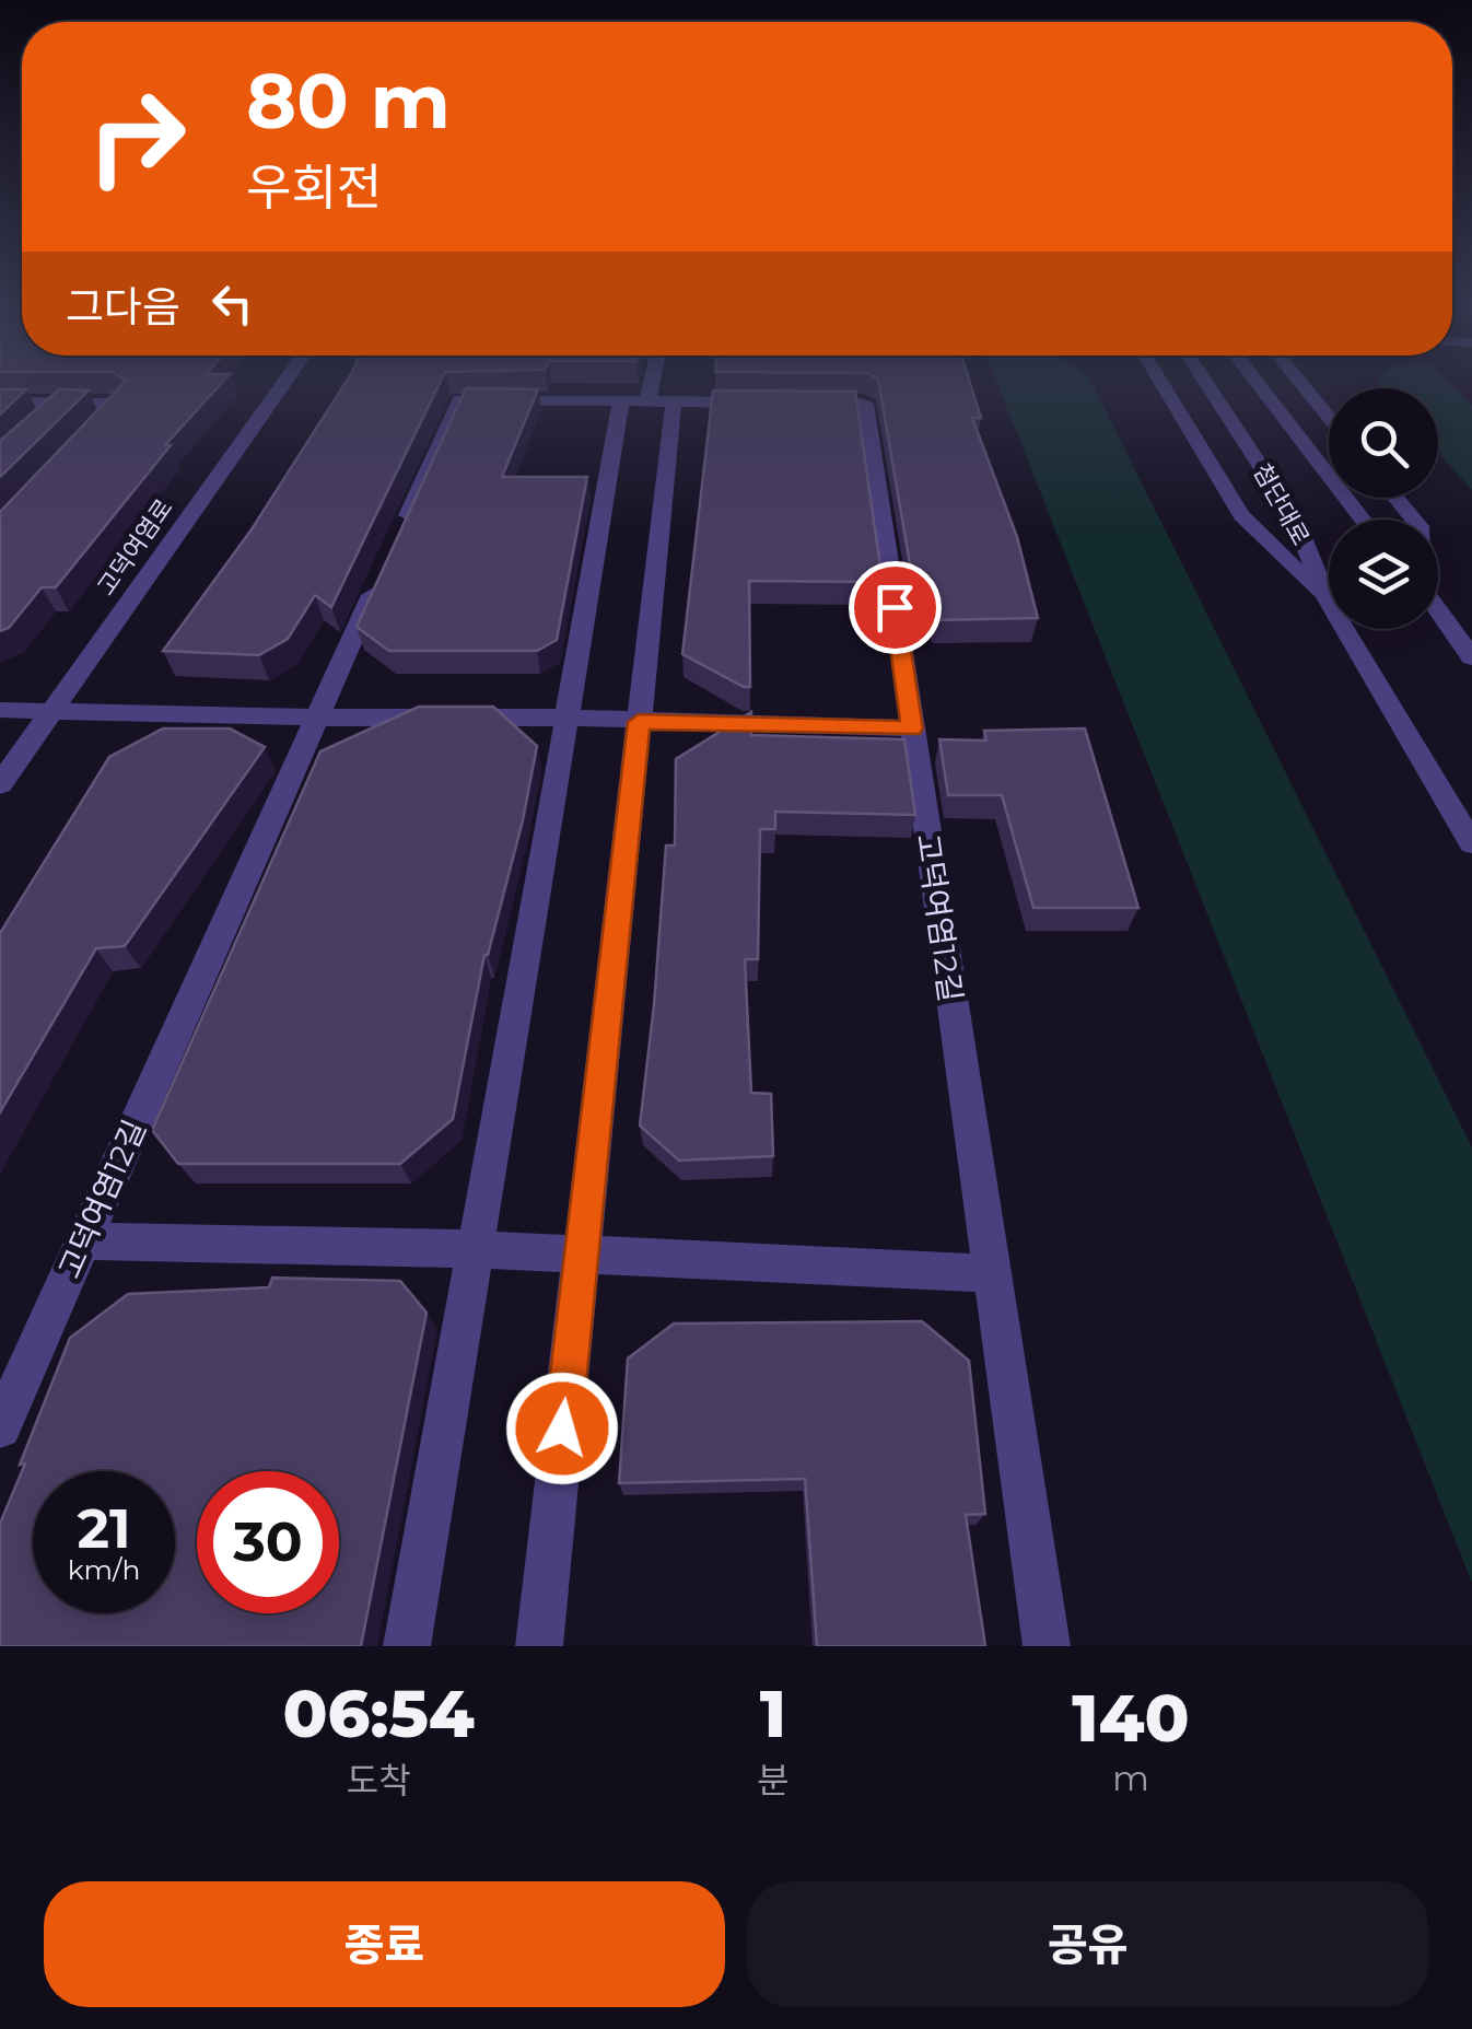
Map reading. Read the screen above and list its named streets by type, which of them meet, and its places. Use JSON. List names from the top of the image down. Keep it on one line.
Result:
{"streets":{"street":["첨단대로","고덕여염로","고덕여염12길"]},"page":{"turn":["80 m","우회전"],"then":"그다음","speed":"21 km/h","limit":"30","eta":["06:54","도착","1","분","140","m"],"buttons":["종료","공유"]}}
